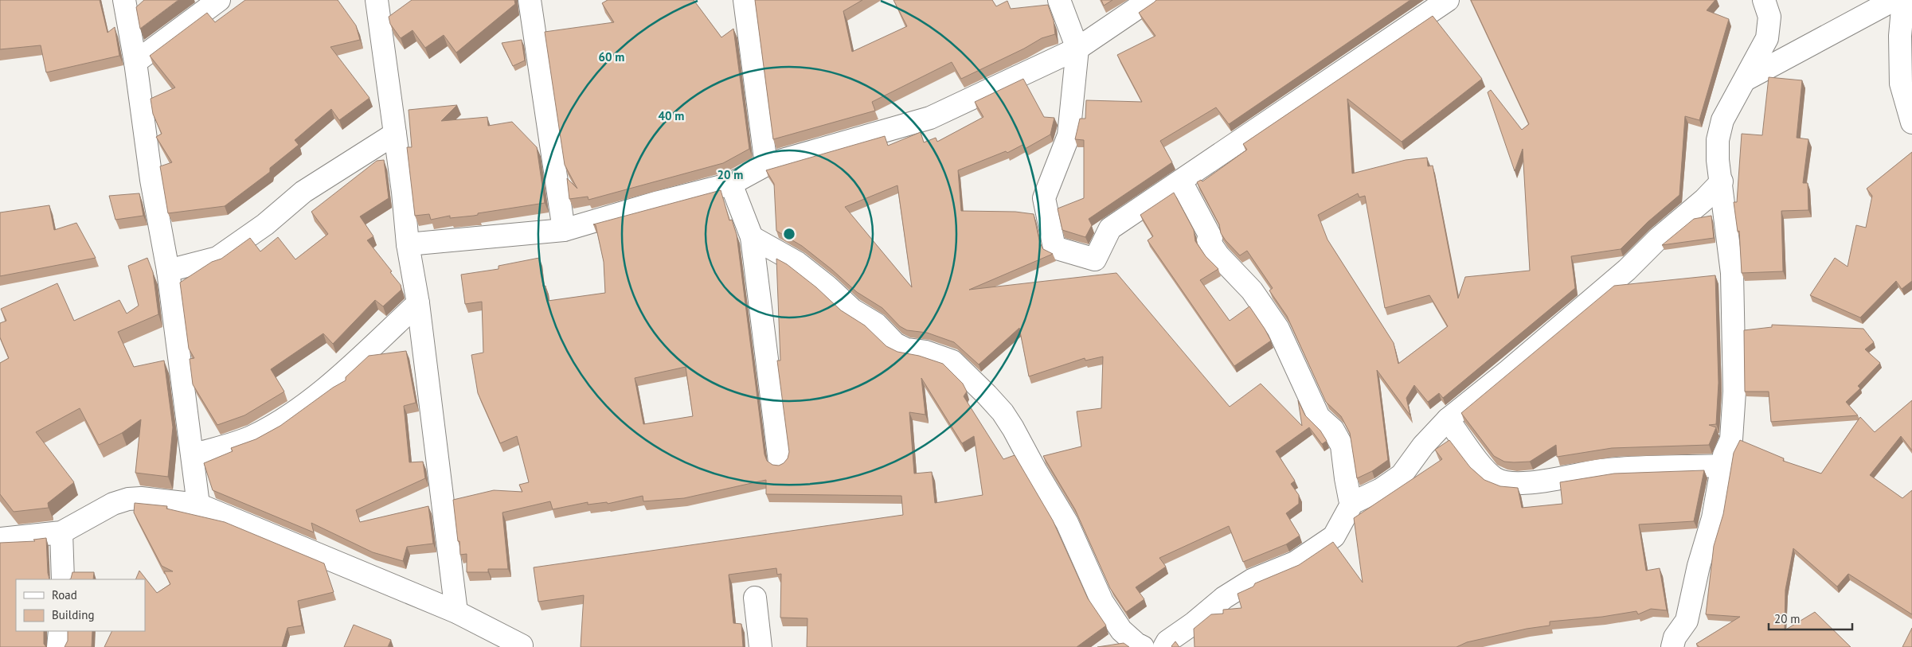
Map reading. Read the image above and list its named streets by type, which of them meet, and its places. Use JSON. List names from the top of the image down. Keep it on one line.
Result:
{"legend":["Road","Building"],"scale_bar":"20 m","rings":["60 m","40 m","20 m"]}
